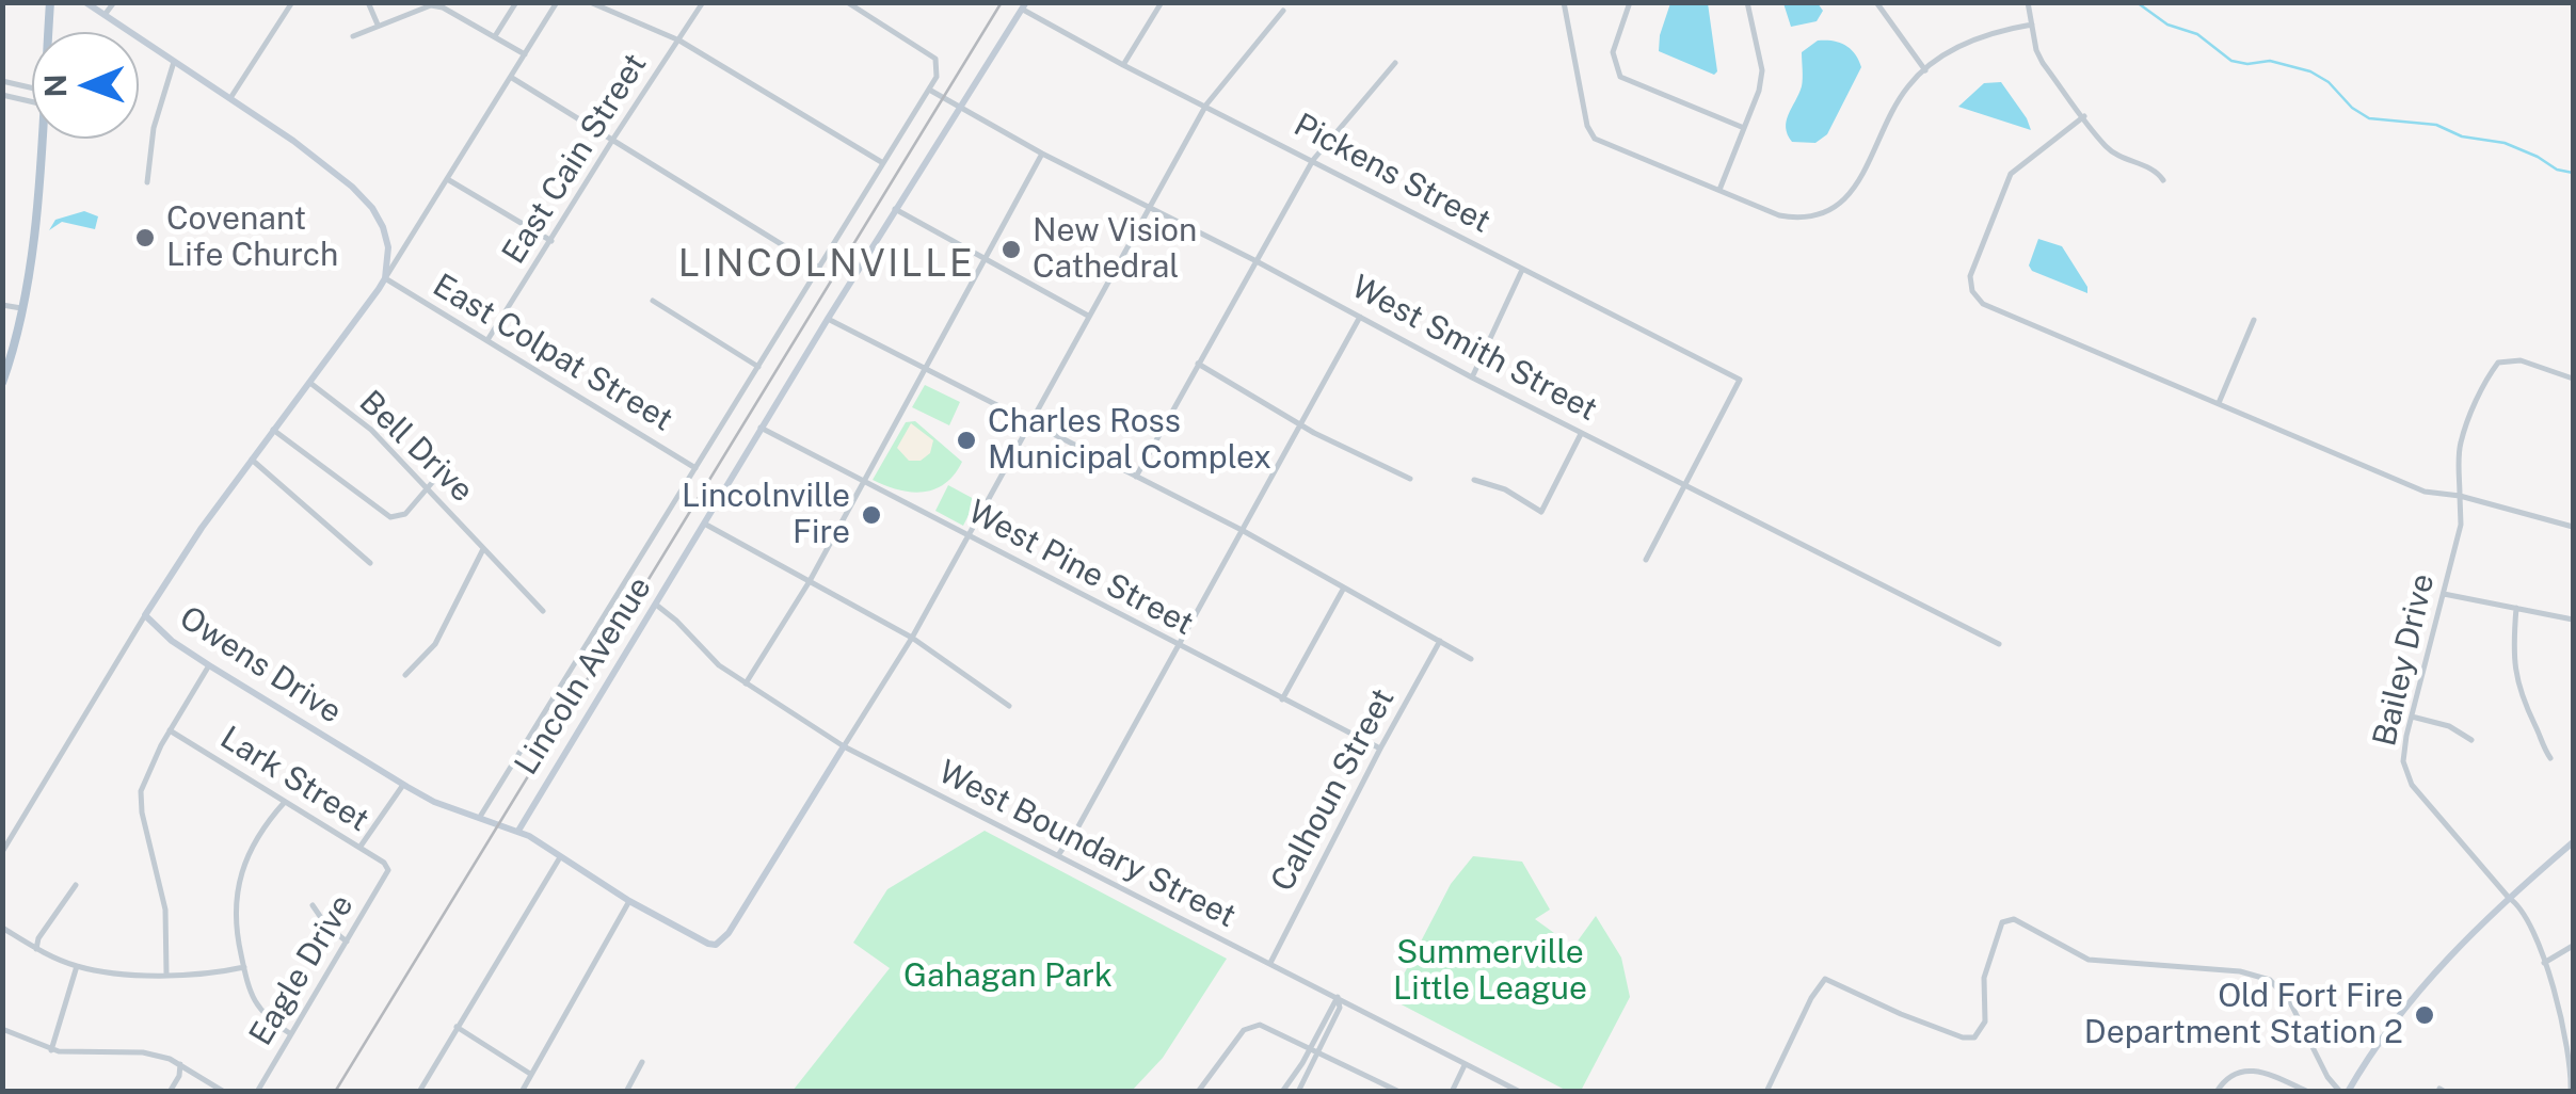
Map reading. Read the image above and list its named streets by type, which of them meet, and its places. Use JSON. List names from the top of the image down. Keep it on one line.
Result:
{"streets":{"street":["East Cain Street","Pickens Street","West Smith Street","East Colpat Street","Bell Drive","West Pine Street","Bailey Drive","Owens Drive","Lincoln Avenue","Lark Street","Calhoun Street","West Boundary Street","Eagle Drive"]},"crossings":[["East Cain Street","East Colpat Street"],["Pickens Street","West Smith Street"],["Pickens Street","Lincoln Avenue"],["West Smith Street","Lincoln Avenue"],["East Colpat Street","Owens Drive"],["Bell Drive","Owens Drive"],["West Pine Street","Lincoln Avenue"],["West Pine Street","Calhoun Street"],["Owens Drive","Lincoln Avenue"],["Owens Drive","West Boundary Street"],["Lincoln Avenue","West Boundary Street"],["Lark Street","Eagle Drive"],["Calhoun Street","West Boundary Street"]],"districts":["LINCOLNVILLE"],"parks":["Summerville Little League","Gahagan Park"],"places":["Covenant Life Church","New Vision Cathedral","Charles Ross Municipal Complex","Lincolnville Fire","Old Fort Fire Department Station 2"],"north":"left"}
